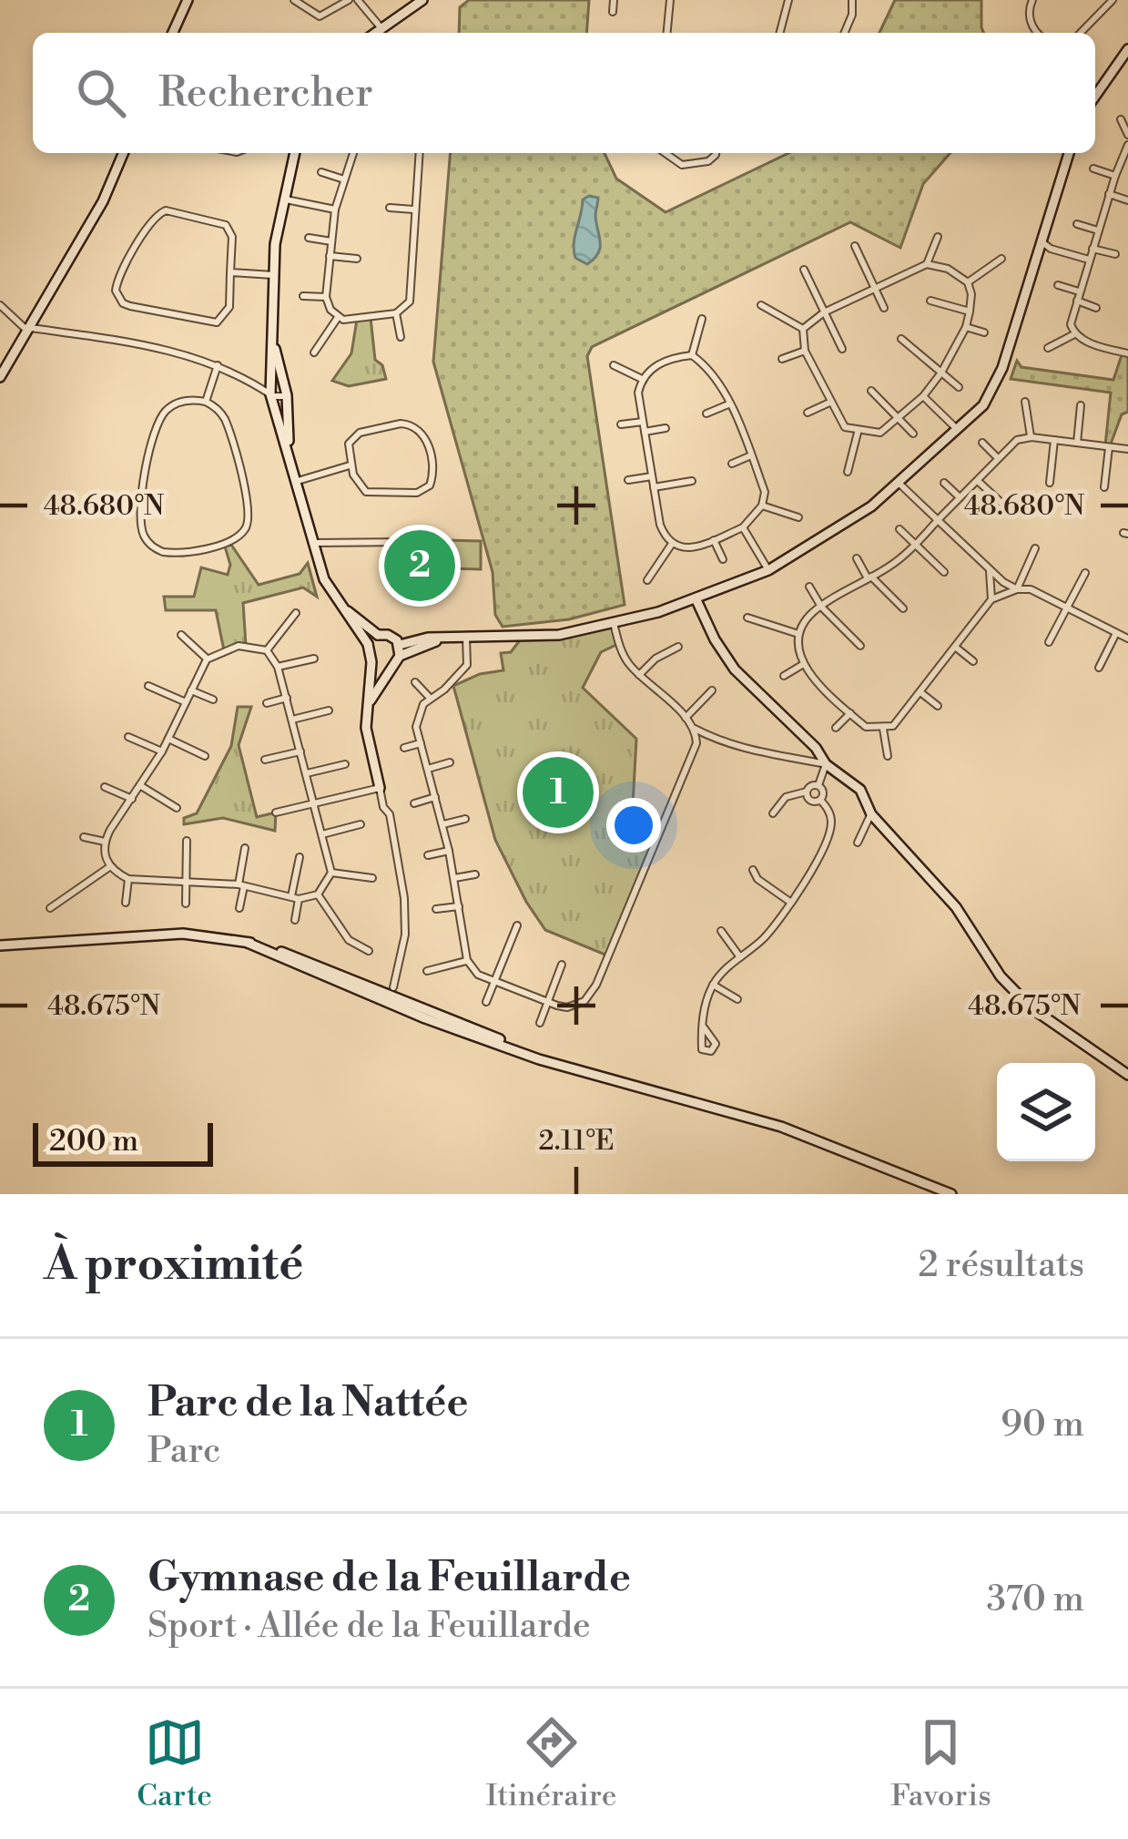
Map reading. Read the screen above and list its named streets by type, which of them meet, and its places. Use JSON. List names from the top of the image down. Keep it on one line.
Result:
{"scale_bar":"200 m","page":{"search":"Rechercher","pins":["2","1"],"scale":"200 m","heading":["À proximité","2 résultats"],"list":[{"mark":"1","name":"Parc de la Nattée","note":"Parc","value":"90 m"},{"mark":"2","name":"Gymnase de la Feuillarde","note":"Sport · Allée de la Feuillarde","value":"370 m"}],"nav":["Carte","Itinéraire","Favoris"]},"coordinates":["48.680°N","48.675°N","2.11°E"]}
